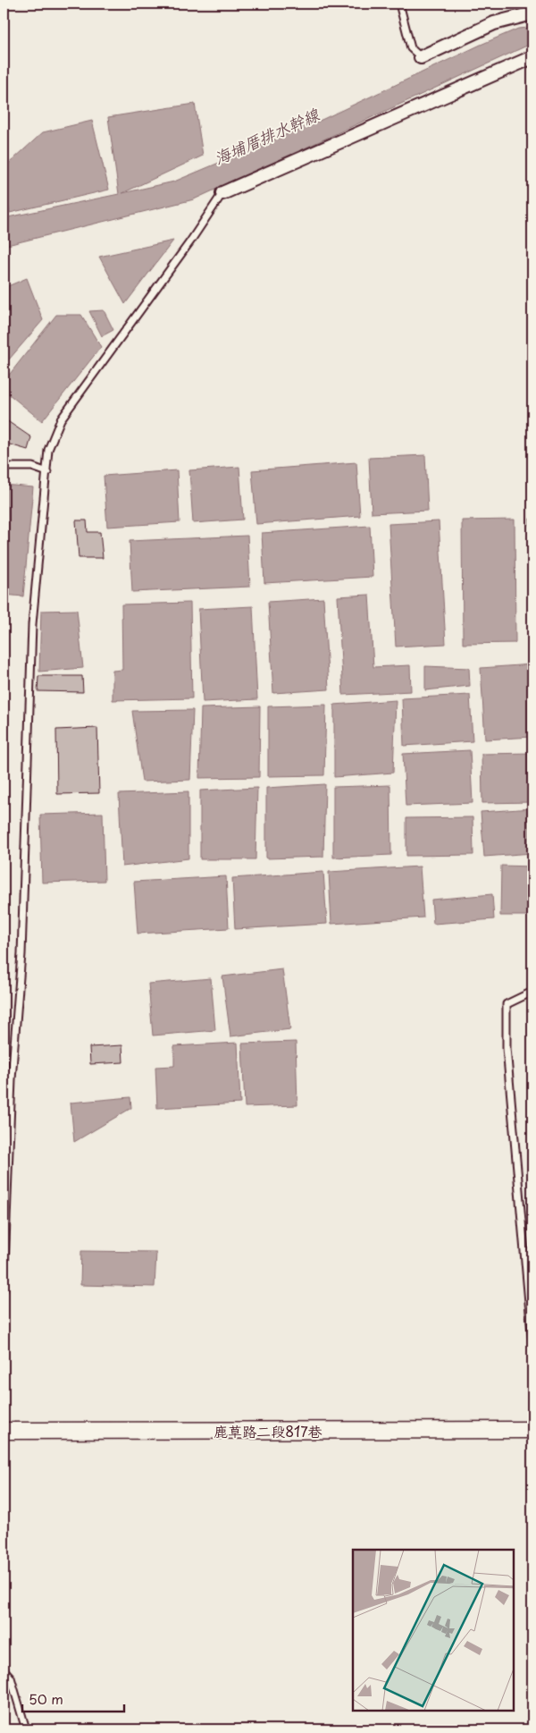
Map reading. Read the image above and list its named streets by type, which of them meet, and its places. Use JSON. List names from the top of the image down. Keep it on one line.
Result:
{"streets":{"street":["鹿草路二段817巷"]},"water":["海埔厝排水幹線"],"scale_bar":"50 m"}
